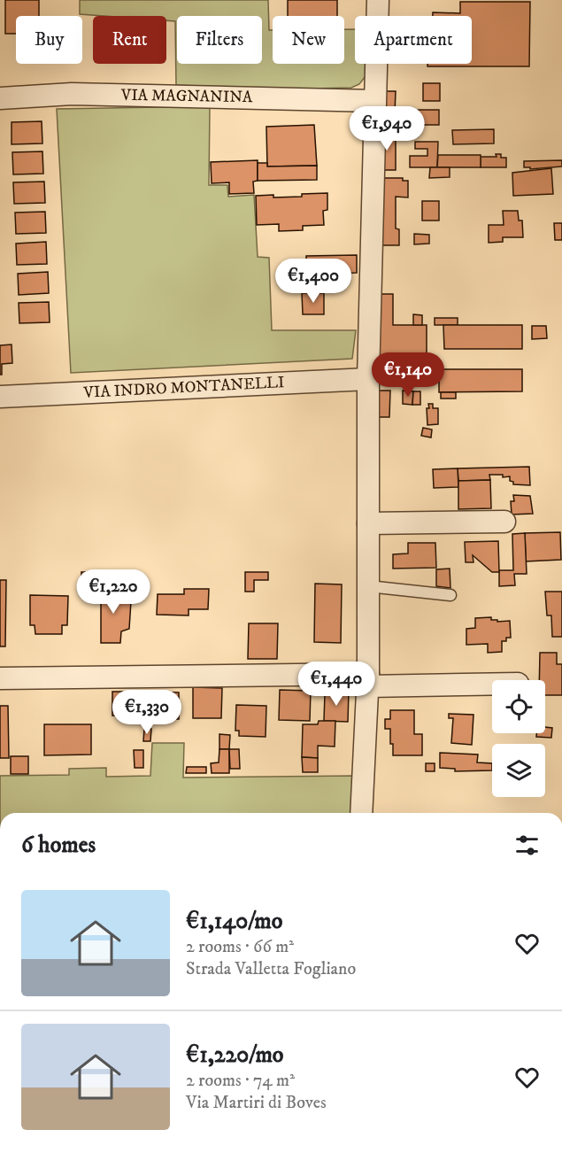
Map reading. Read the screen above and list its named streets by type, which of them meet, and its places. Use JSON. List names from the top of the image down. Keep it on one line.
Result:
{"streets":{"street":["VIA MAGNANINA","VIA INDRO MONTANELLI"]},"page":{"chip":["Buy","Rent","Filters","New","Apartment"],"price":["€1,940","€1,400","€1,140","€1,220","€1,440","€1,330"],"heading":"6 homes","list":[{"name":"€1,140/mo","note":"2 rooms · 66 m² · Strada Valletta Fogliano"},{"name":"€1,220/mo","note":"2 rooms · 74 m² · Via Martiri di Boves"}]}}
